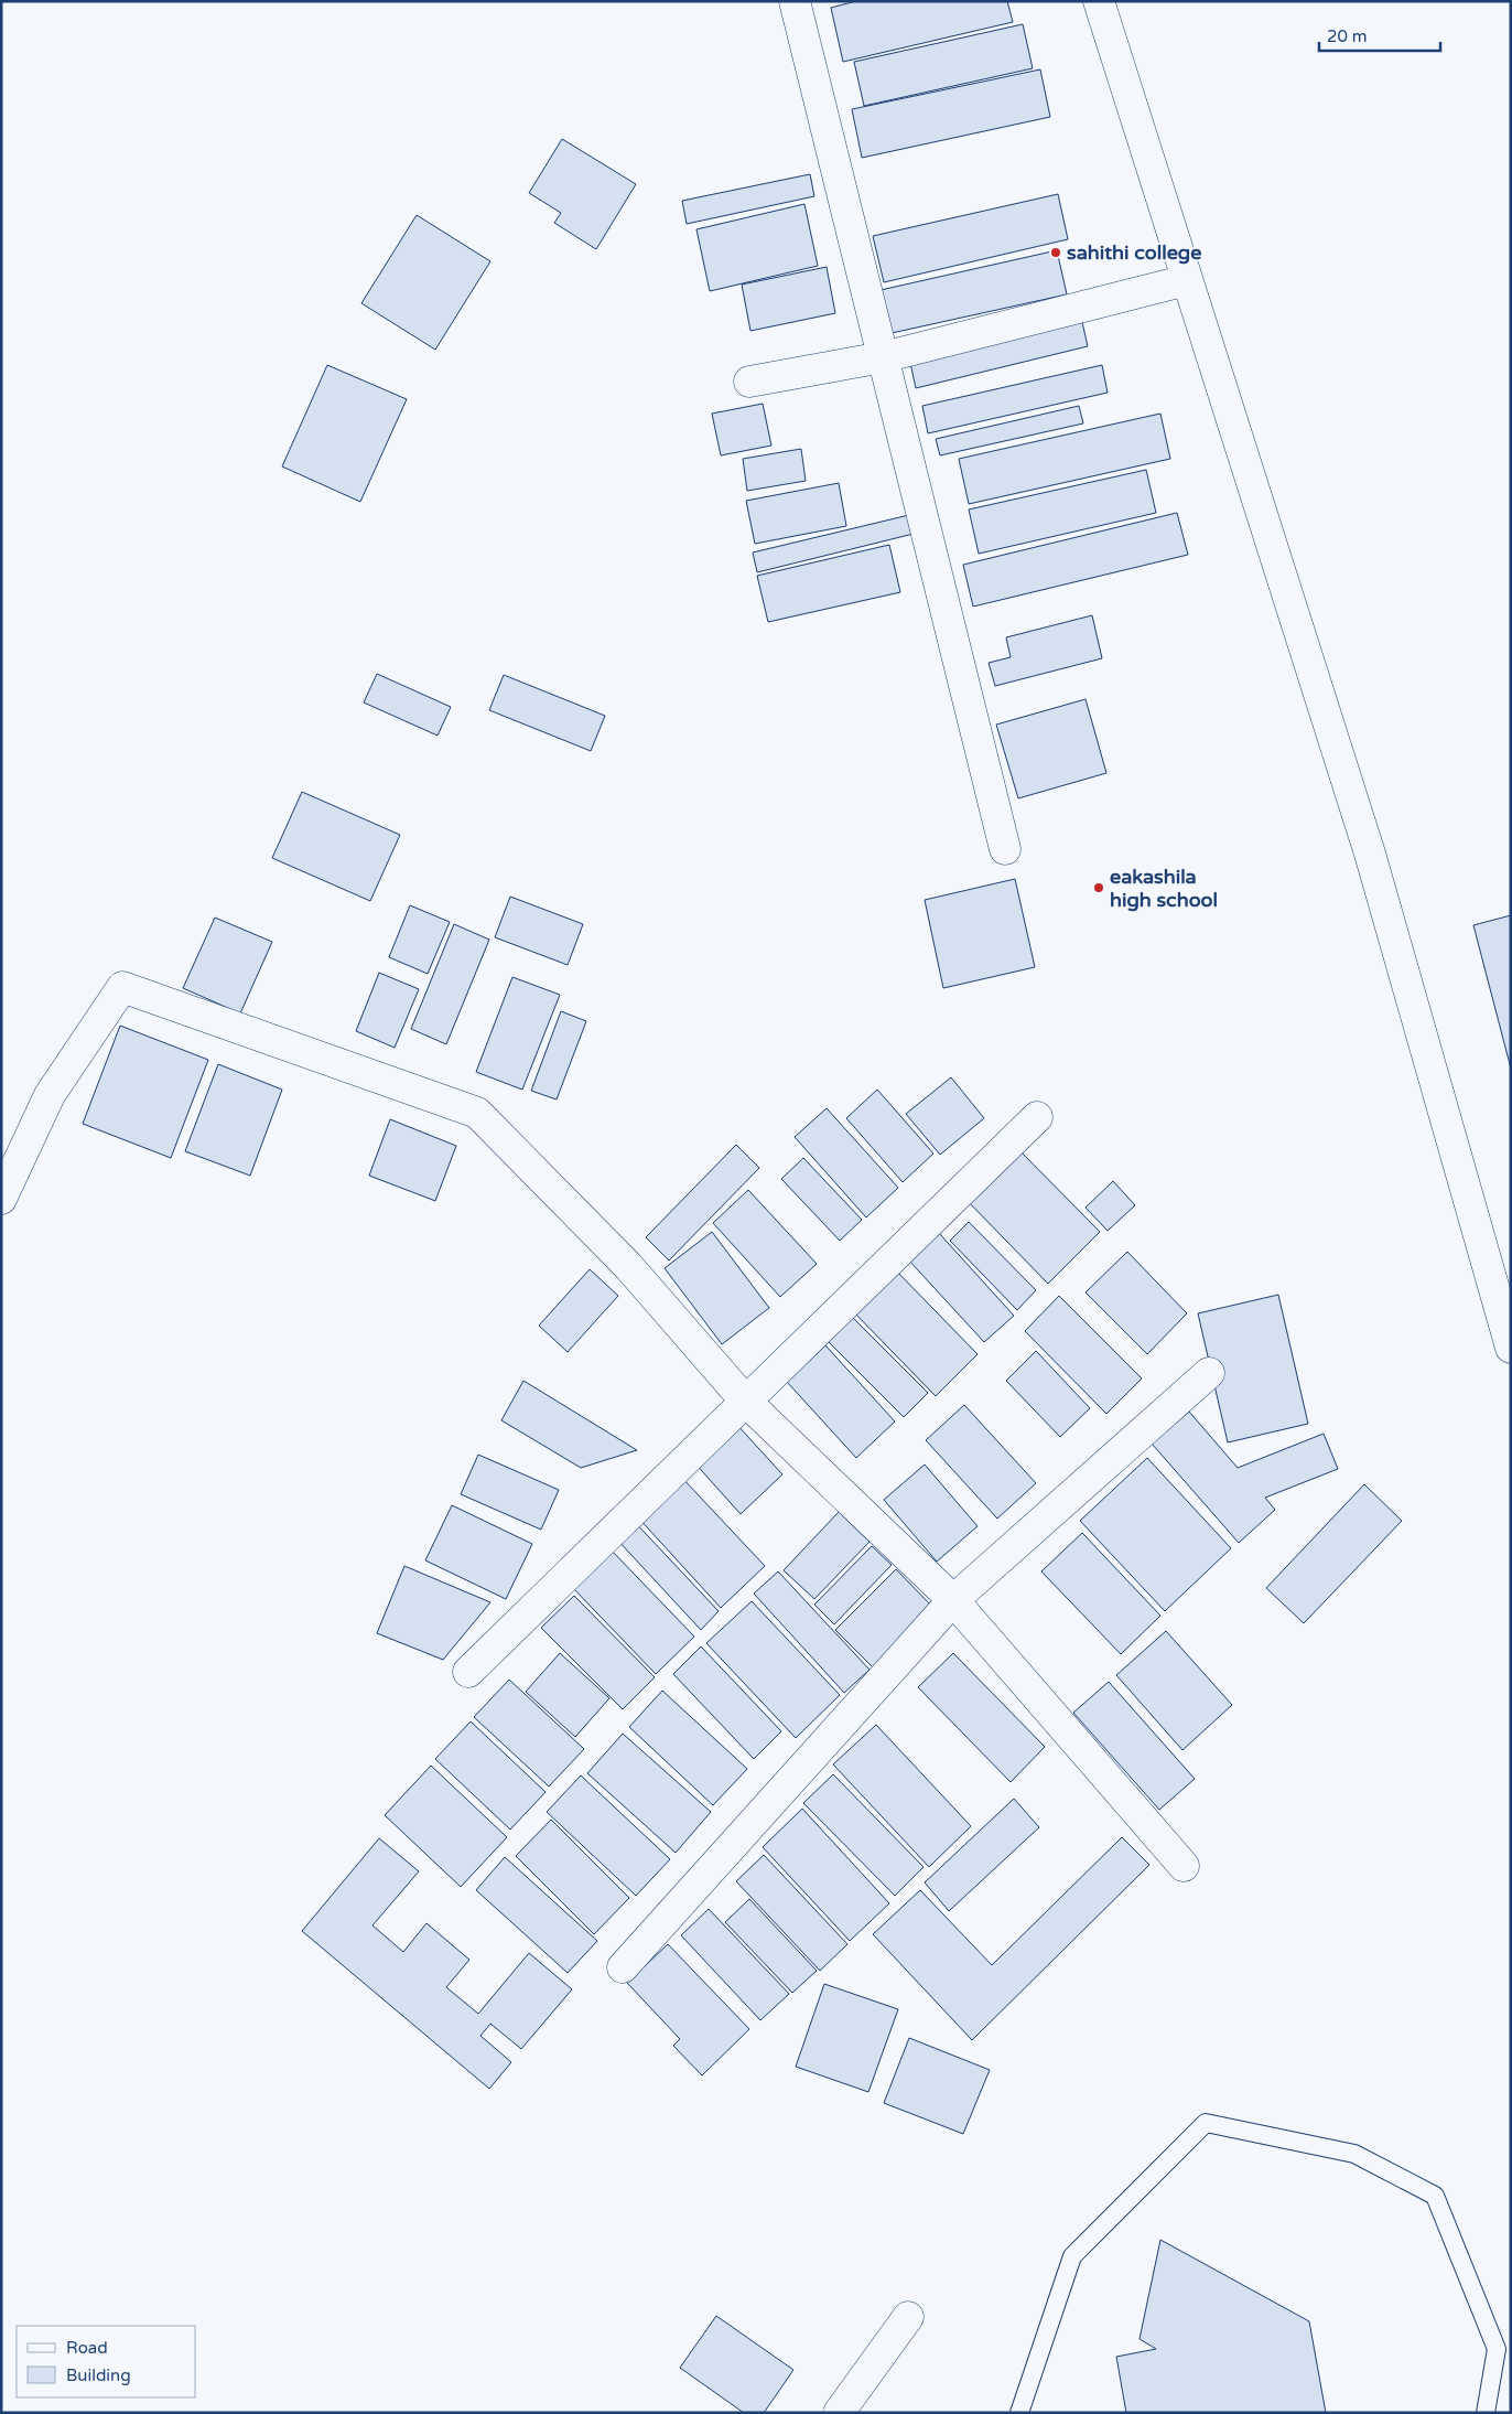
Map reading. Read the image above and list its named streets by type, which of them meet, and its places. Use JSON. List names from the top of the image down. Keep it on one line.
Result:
{"places":["sahithi college","eakashila high school"],"legend":["Road","Building"],"scale_bar":"20 m"}
